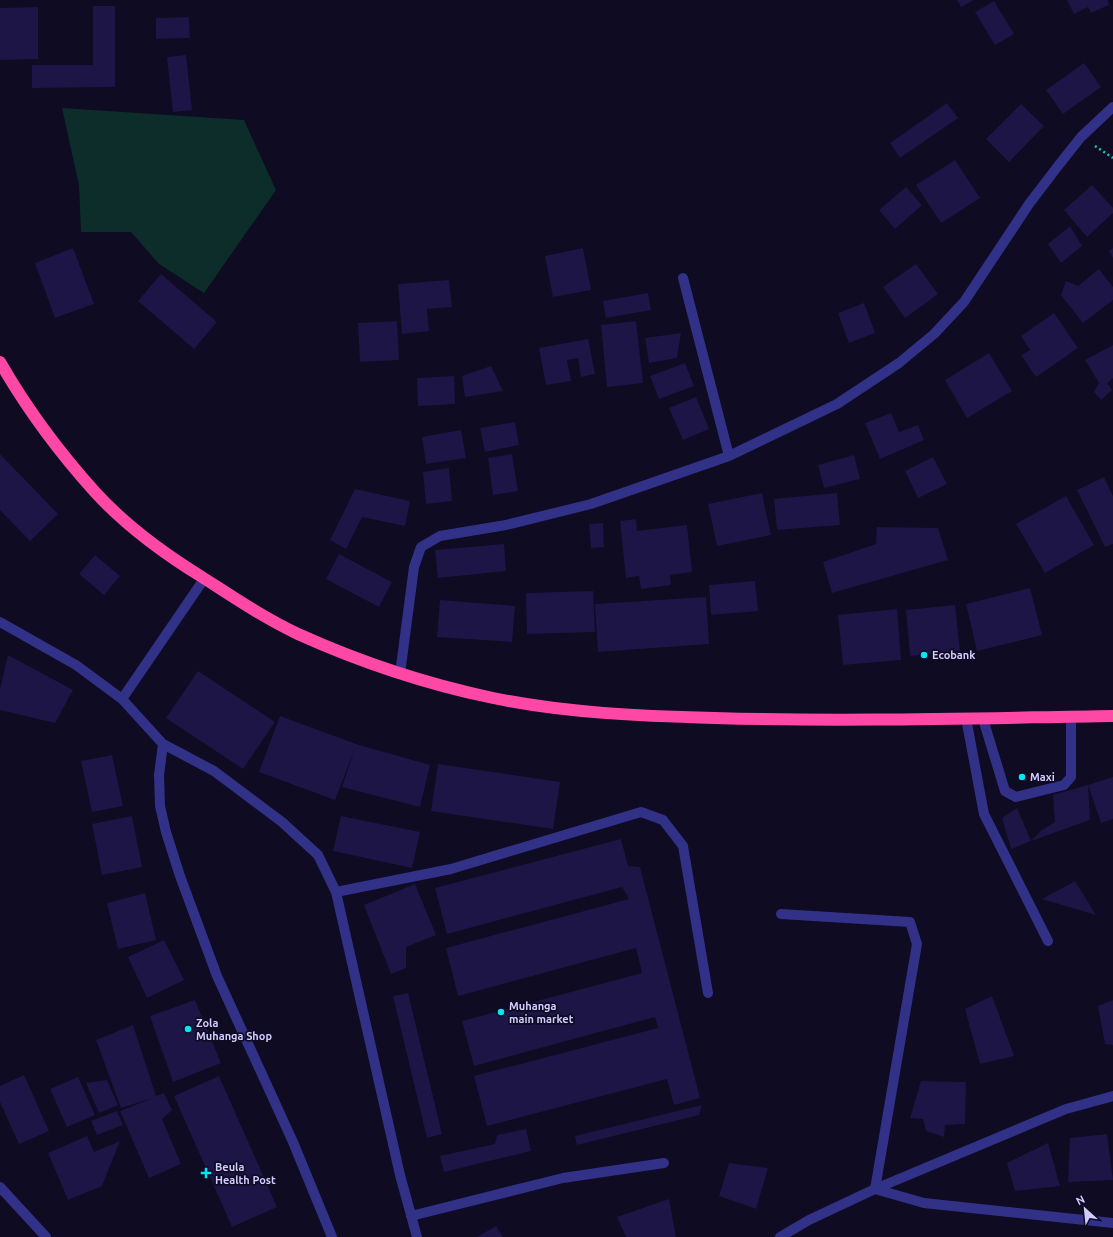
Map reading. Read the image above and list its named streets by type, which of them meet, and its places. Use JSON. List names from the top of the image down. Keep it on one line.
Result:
{"places":{"other":["Ecobank","Maxi","Muhanga main market","Zola Muhanga Shop"],"health":["Beula Health Post"]},"north":"top left"}
